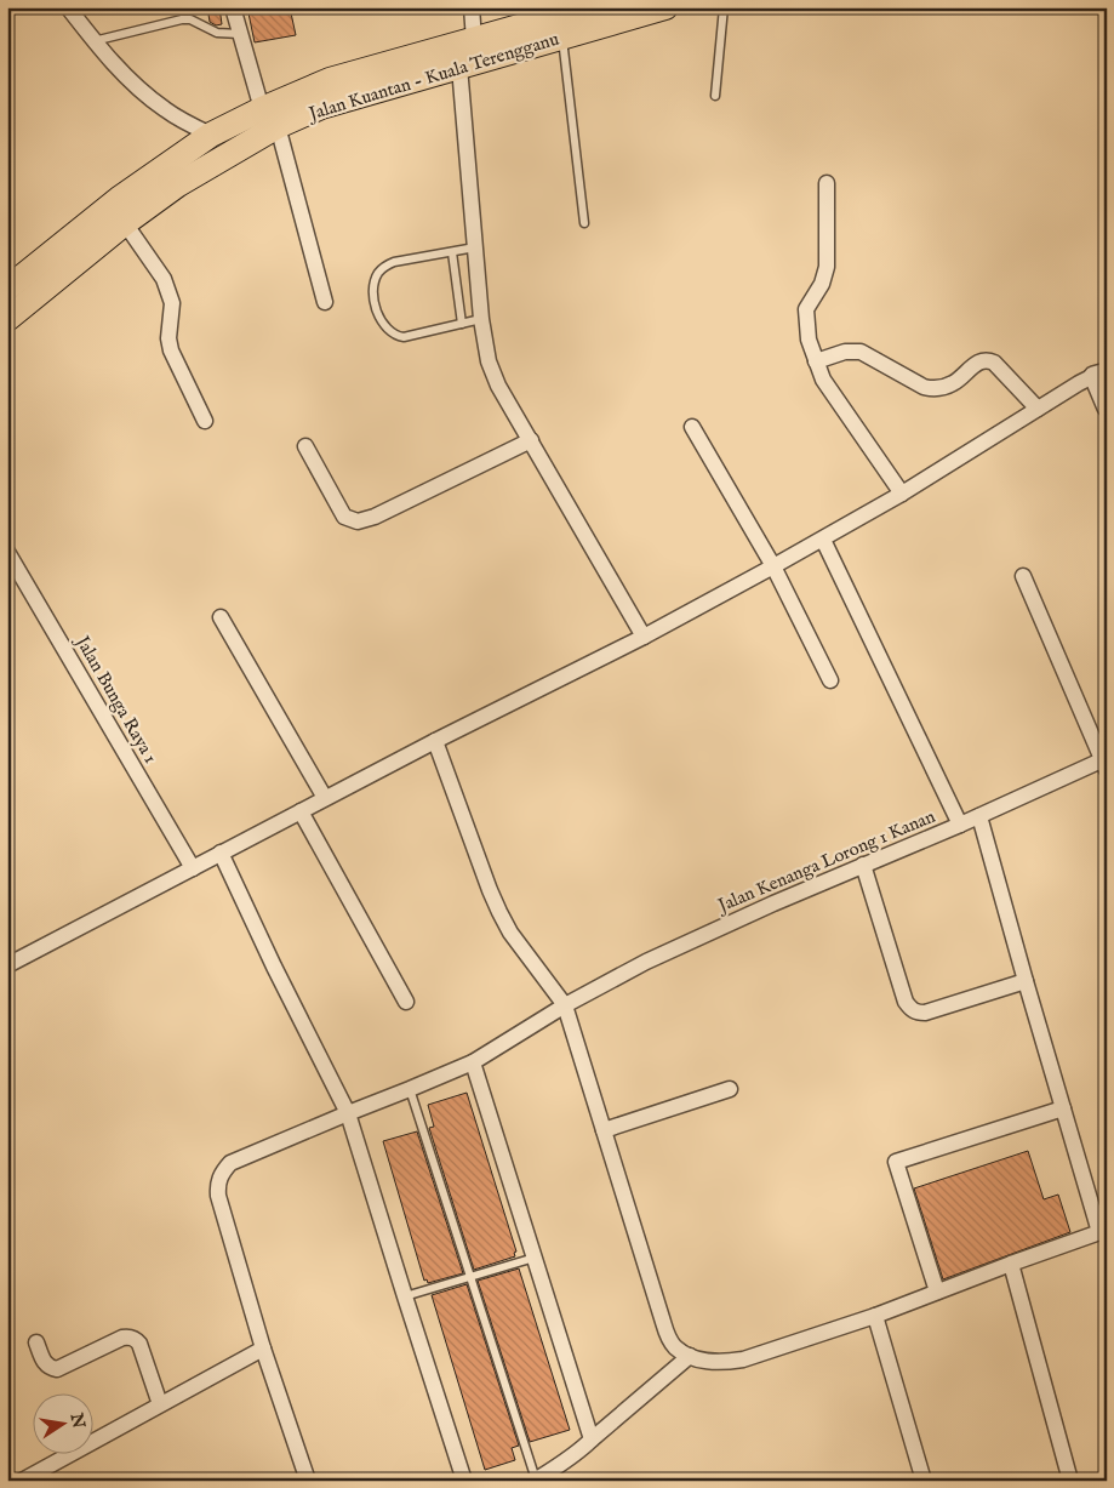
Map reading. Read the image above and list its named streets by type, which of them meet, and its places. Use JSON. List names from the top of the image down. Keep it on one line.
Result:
{"streets":{"highway":["Jalan Kuantan - Kuala Terengganu"],"street":["Jalan Bunga Raya 1","Jalan Kenanga Lorong 1 Kanan"]},"north":"right"}
